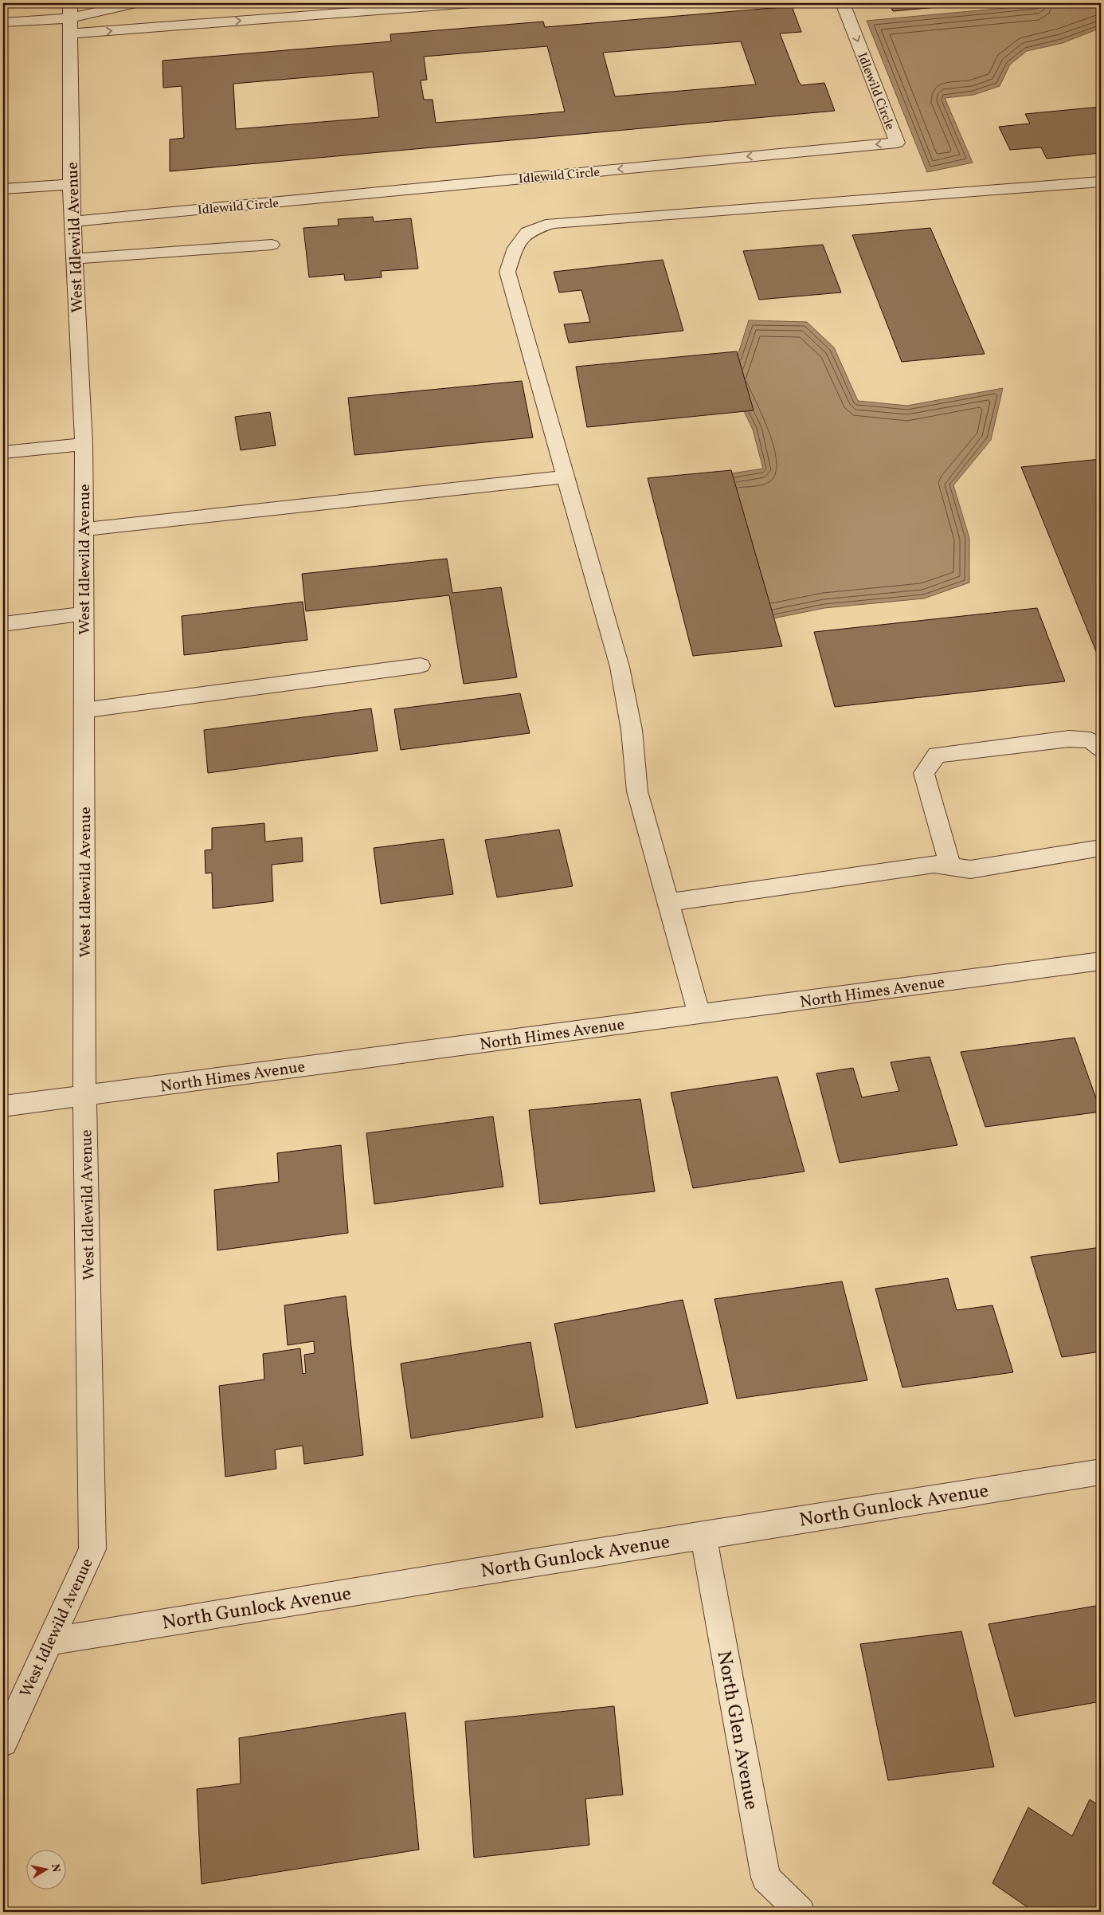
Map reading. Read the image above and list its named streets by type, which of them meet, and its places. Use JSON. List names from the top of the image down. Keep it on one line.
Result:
{"streets":{"street":["Idlewild Circle","West Idlewild Avenue","North Himes Avenue","North Gunlock Avenue","North Glen Avenue"]},"crossings":[["Idlewild Circle","West Idlewild Avenue"],["West Idlewild Avenue","North Himes Avenue"],["West Idlewild Avenue","North Gunlock Avenue"],["North Gunlock Avenue","North Glen Avenue"]],"north":"right"}
